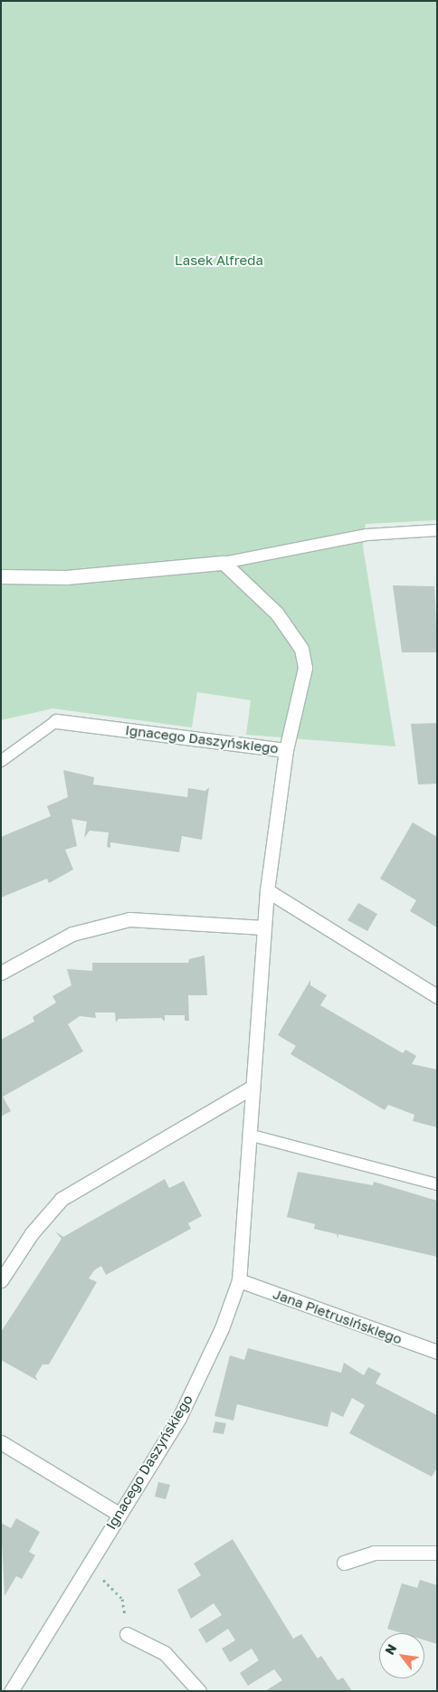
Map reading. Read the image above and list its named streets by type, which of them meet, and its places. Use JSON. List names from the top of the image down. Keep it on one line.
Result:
{"streets":{"street":["Ignacego Daszyńskiego","Jana Pietrusińskiego"]},"crossings":[["Ignacego Daszyńskiego","Jana Pietrusińskiego"]],"parks":["Lasek Alfreda"],"north":"top left"}
